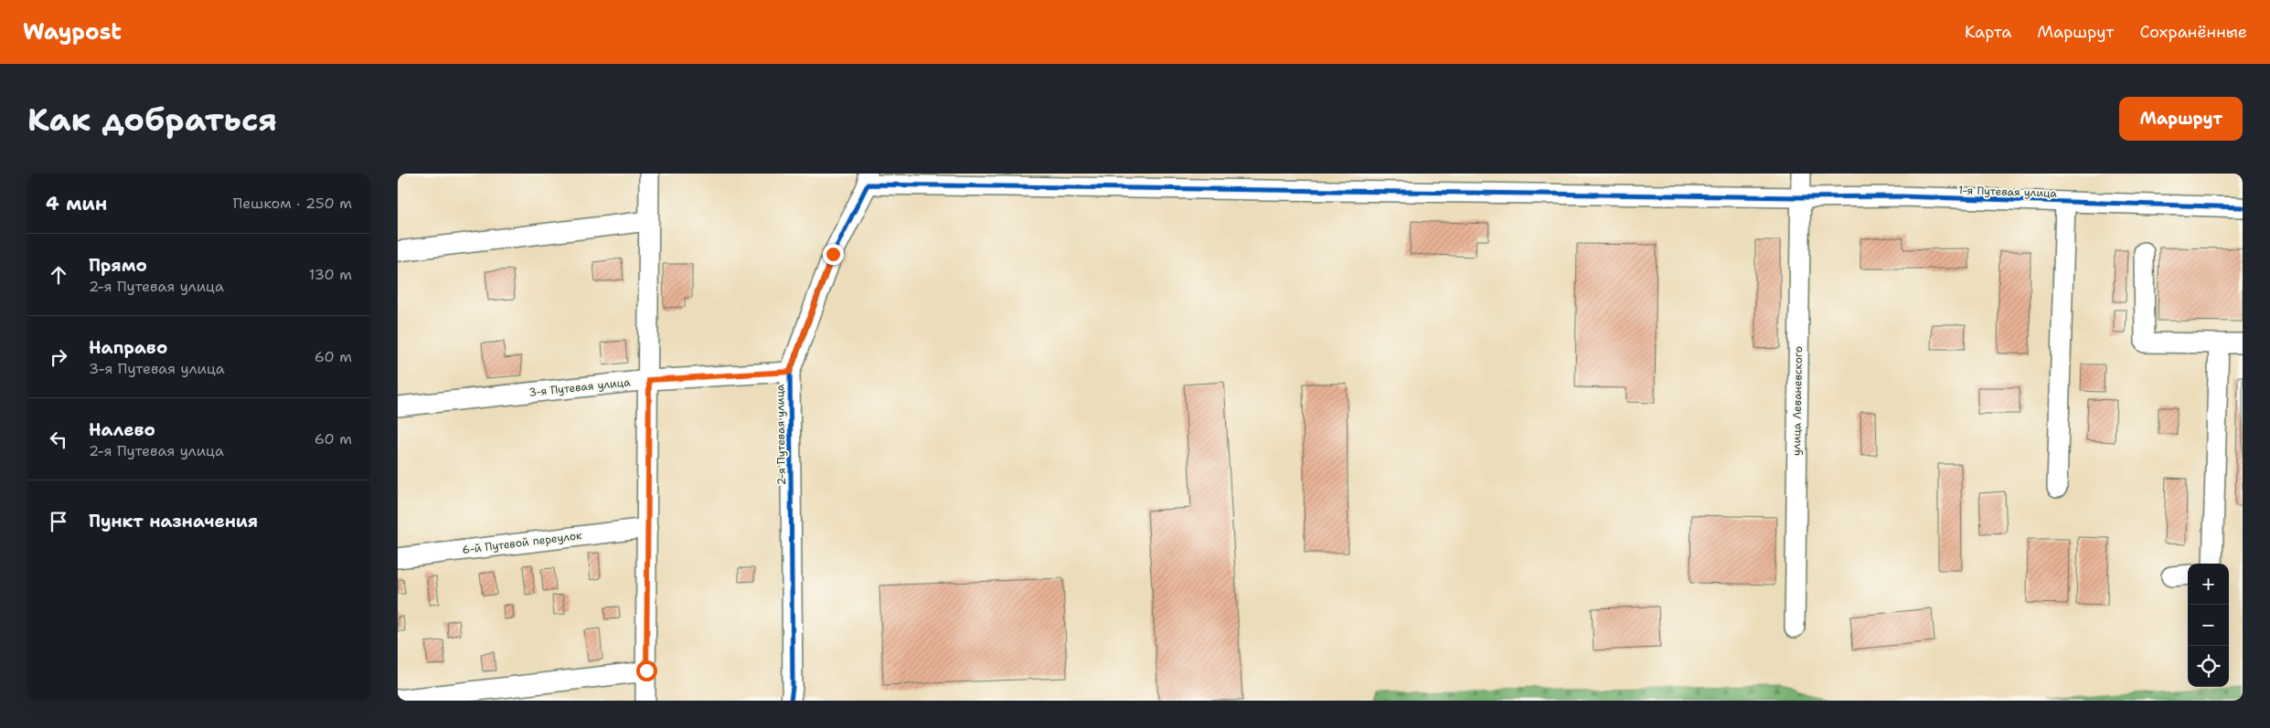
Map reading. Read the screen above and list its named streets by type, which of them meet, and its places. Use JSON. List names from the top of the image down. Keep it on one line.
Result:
{"streets":{"street":["1-я Путевая улица","3-я Путевая улица","улица Леваневского","2-я Путевая улица","6-й Путевой переулок"]},"crossings":[["1-я Путевая улица","улица Леваневского"],["1-я Путевая улица","2-я Путевая улица"],["3-я Путевая улица","2-я Путевая улица"]],"page":{"header":"Waypost","nav":["Карта","Маршрут","Сохранённые"],"buttons":"Маршрут","title":"Как добраться","heading":["4 мин","Пешком · 250 m"],"list":[["Прямо","2-я Путевая улица","130 m"],["Направо","3-я Путевая улица","60 m"],["Налево","2-я Путевая улица","60 m"],"Пункт назначения"],"map_buttons":["+","−"]}}
